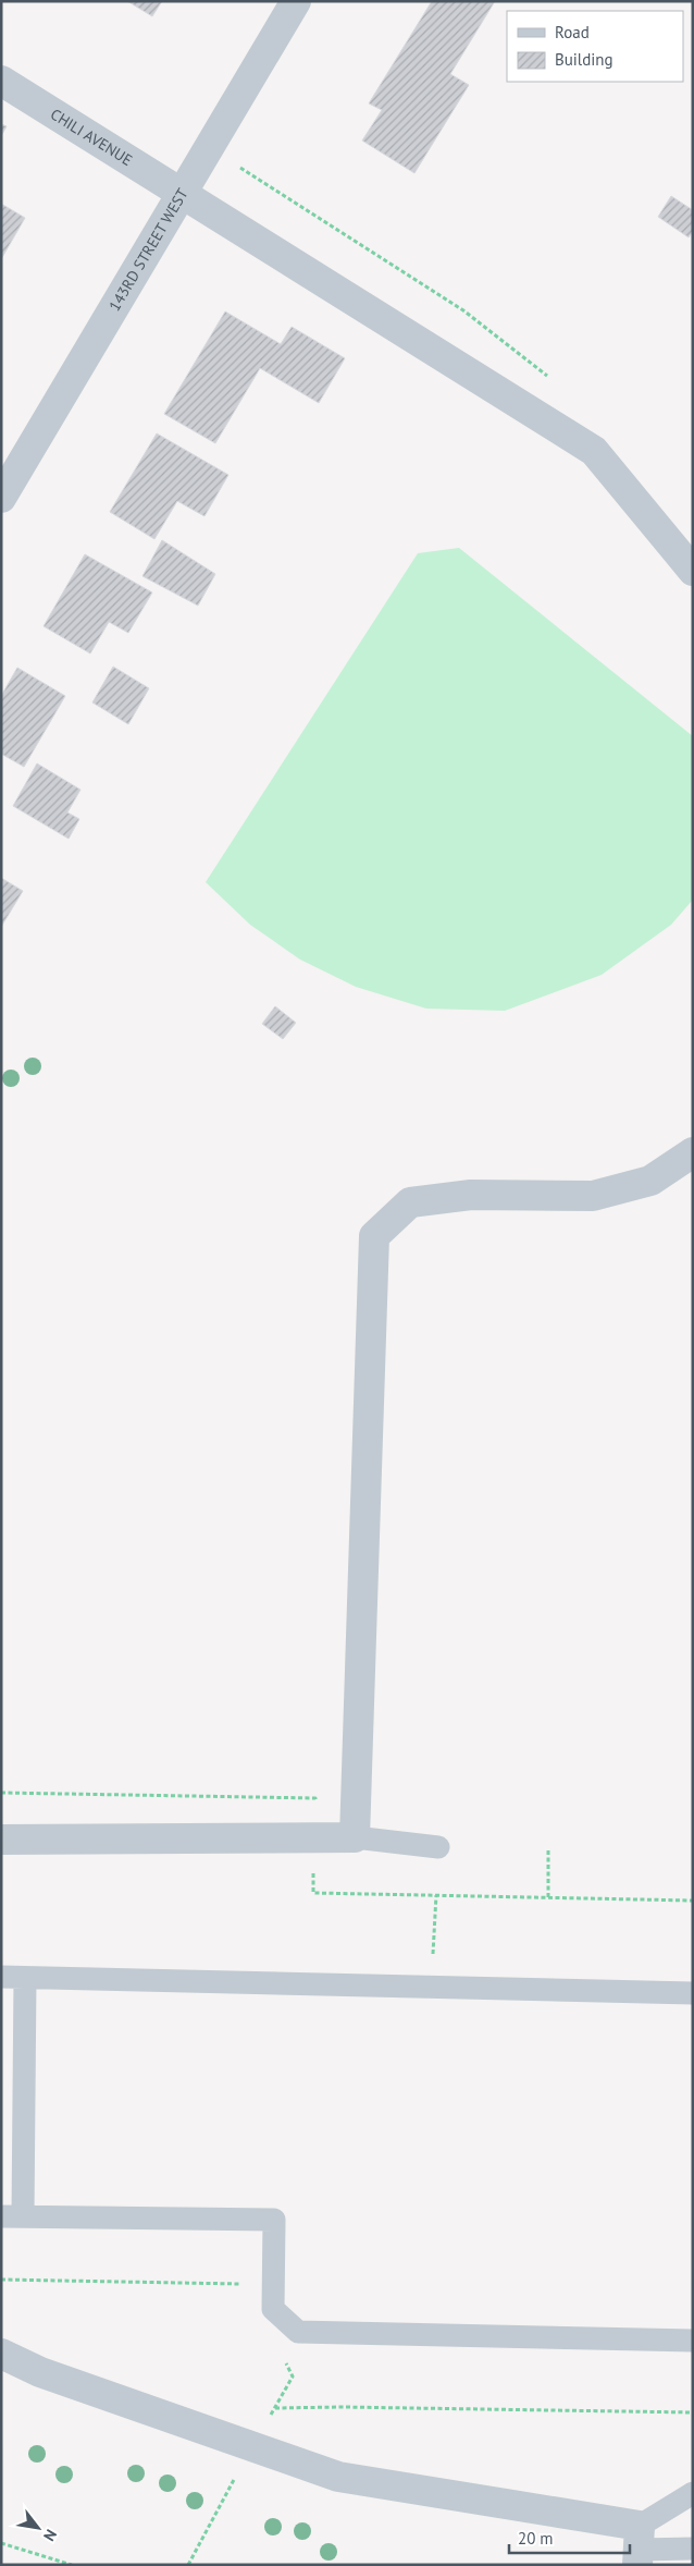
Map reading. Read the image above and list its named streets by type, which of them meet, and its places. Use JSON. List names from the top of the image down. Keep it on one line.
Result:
{"streets":{"street":["CHILI AVENUE","143RD STREET WEST"]},"crossings":[["CHILI AVENUE","143RD STREET WEST"]],"legend":["Road","Building"],"scale_bar":"20 m","north":"bottom right"}
